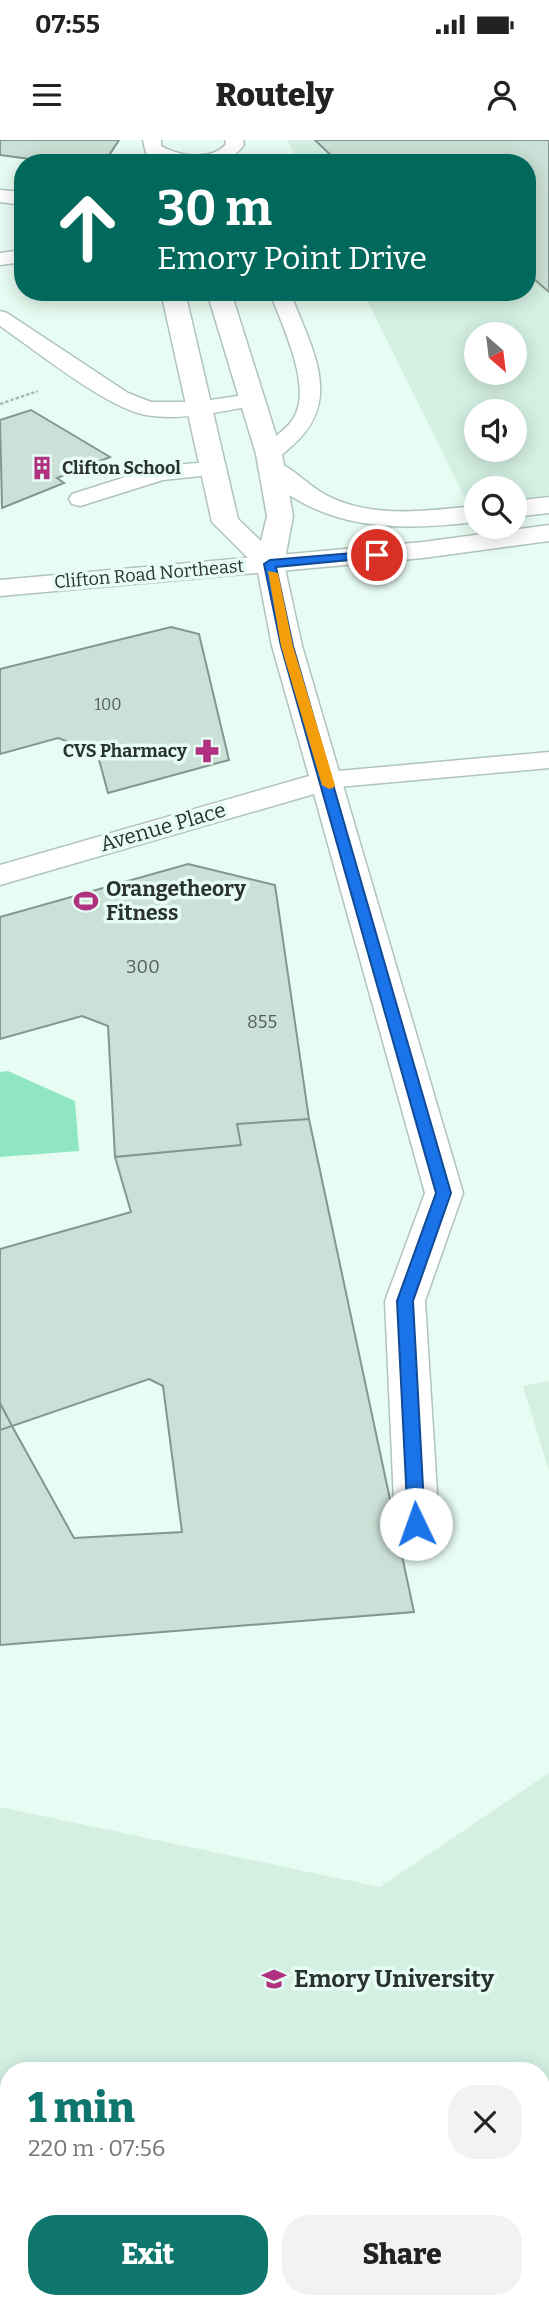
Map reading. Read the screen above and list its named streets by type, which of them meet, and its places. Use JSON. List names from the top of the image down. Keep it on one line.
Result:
{"streets":{"street":["Clifton Road Northeast","Avenue Place"]},"places":{"building":["Clifton School"],"pharmacy":["CVS Pharmacy"],"sports":["Orangetheory Fitness"],"school or university":["Emory University"]},"house_numbers":["100","300","855"],"north":"bottom right","page":{"status":"07:55","header":"Routely","turn":["30 m","Emory Point Drive"],"heading":["1 min","220 m · 07:56"],"buttons":["Exit","Share"]}}
